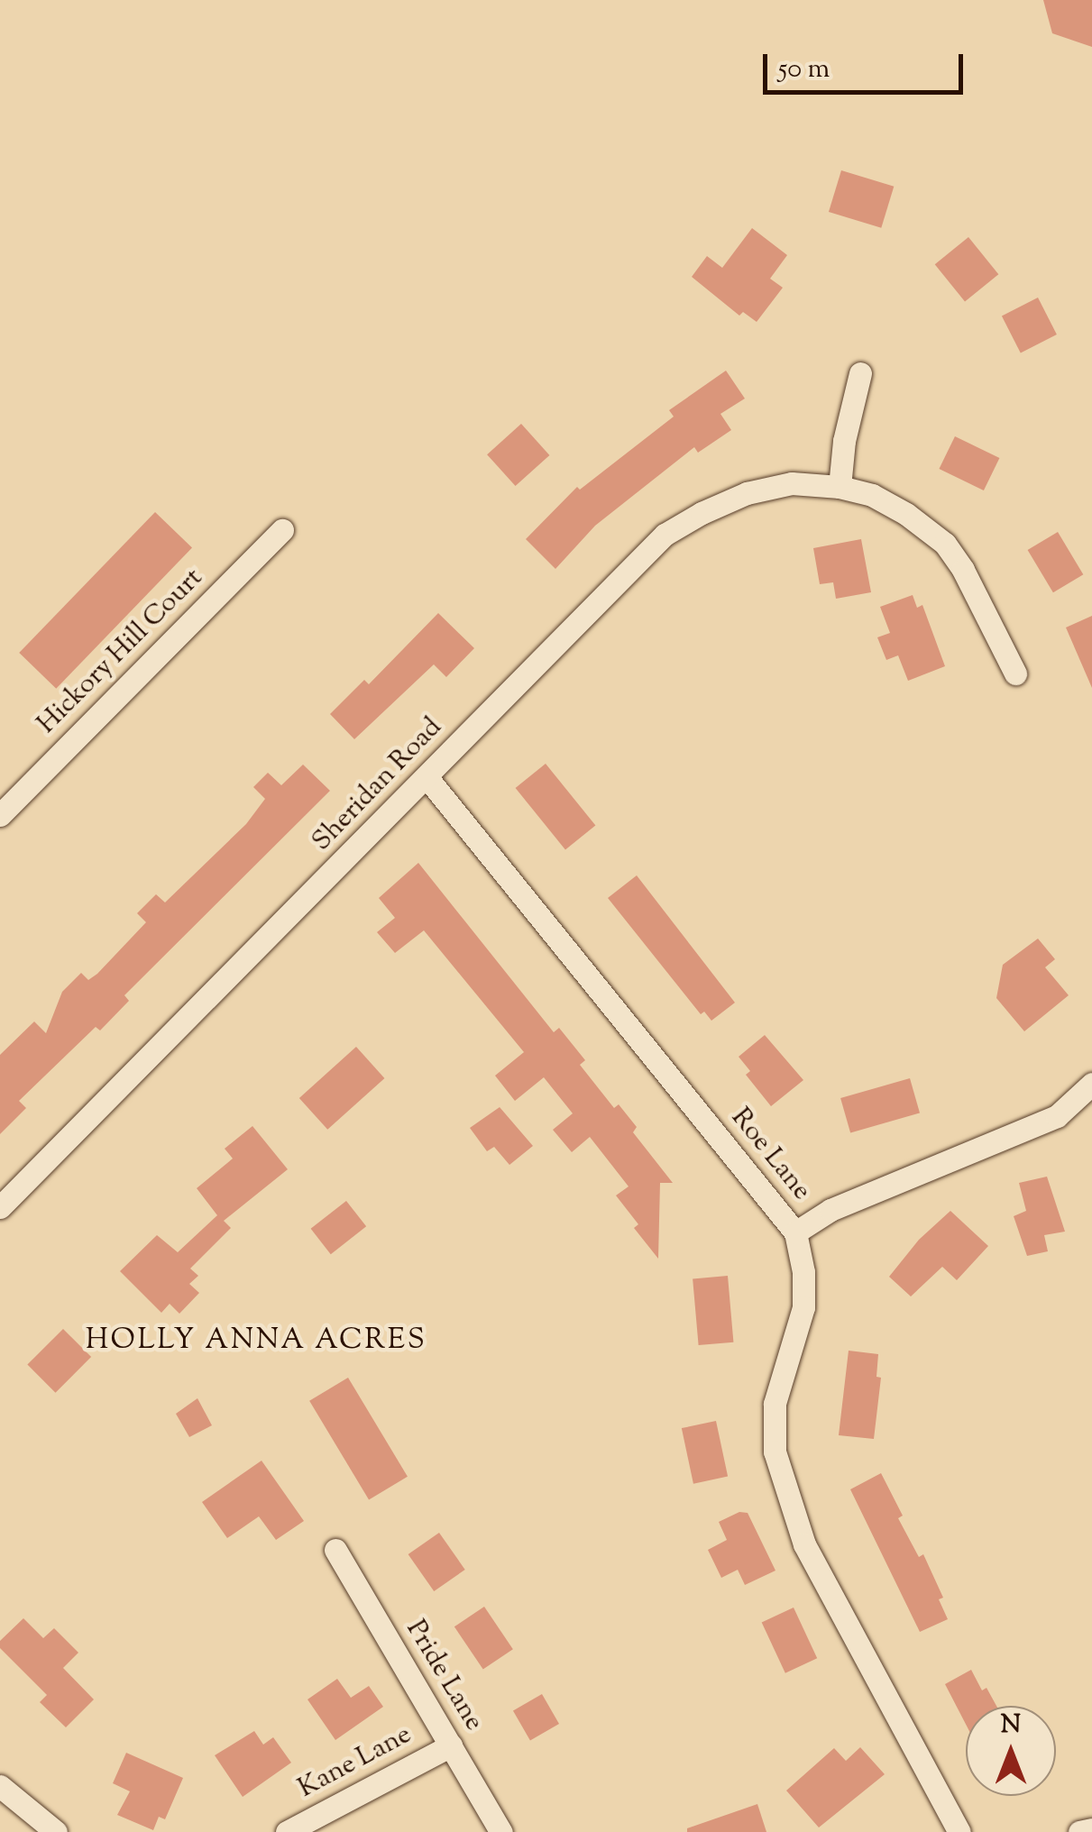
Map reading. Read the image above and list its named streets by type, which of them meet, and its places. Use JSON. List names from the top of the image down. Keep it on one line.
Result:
{"streets":{"street":["Hickory Hill Court","Sheridan Road","Roe Lane","Pride Lane","Kane Lane"]},"crossings":[["Sheridan Road","Roe Lane"],["Pride Lane","Kane Lane"]],"districts":["HOLLY ANNA ACRES"],"scale_bar":"50 m","north":"top"}
